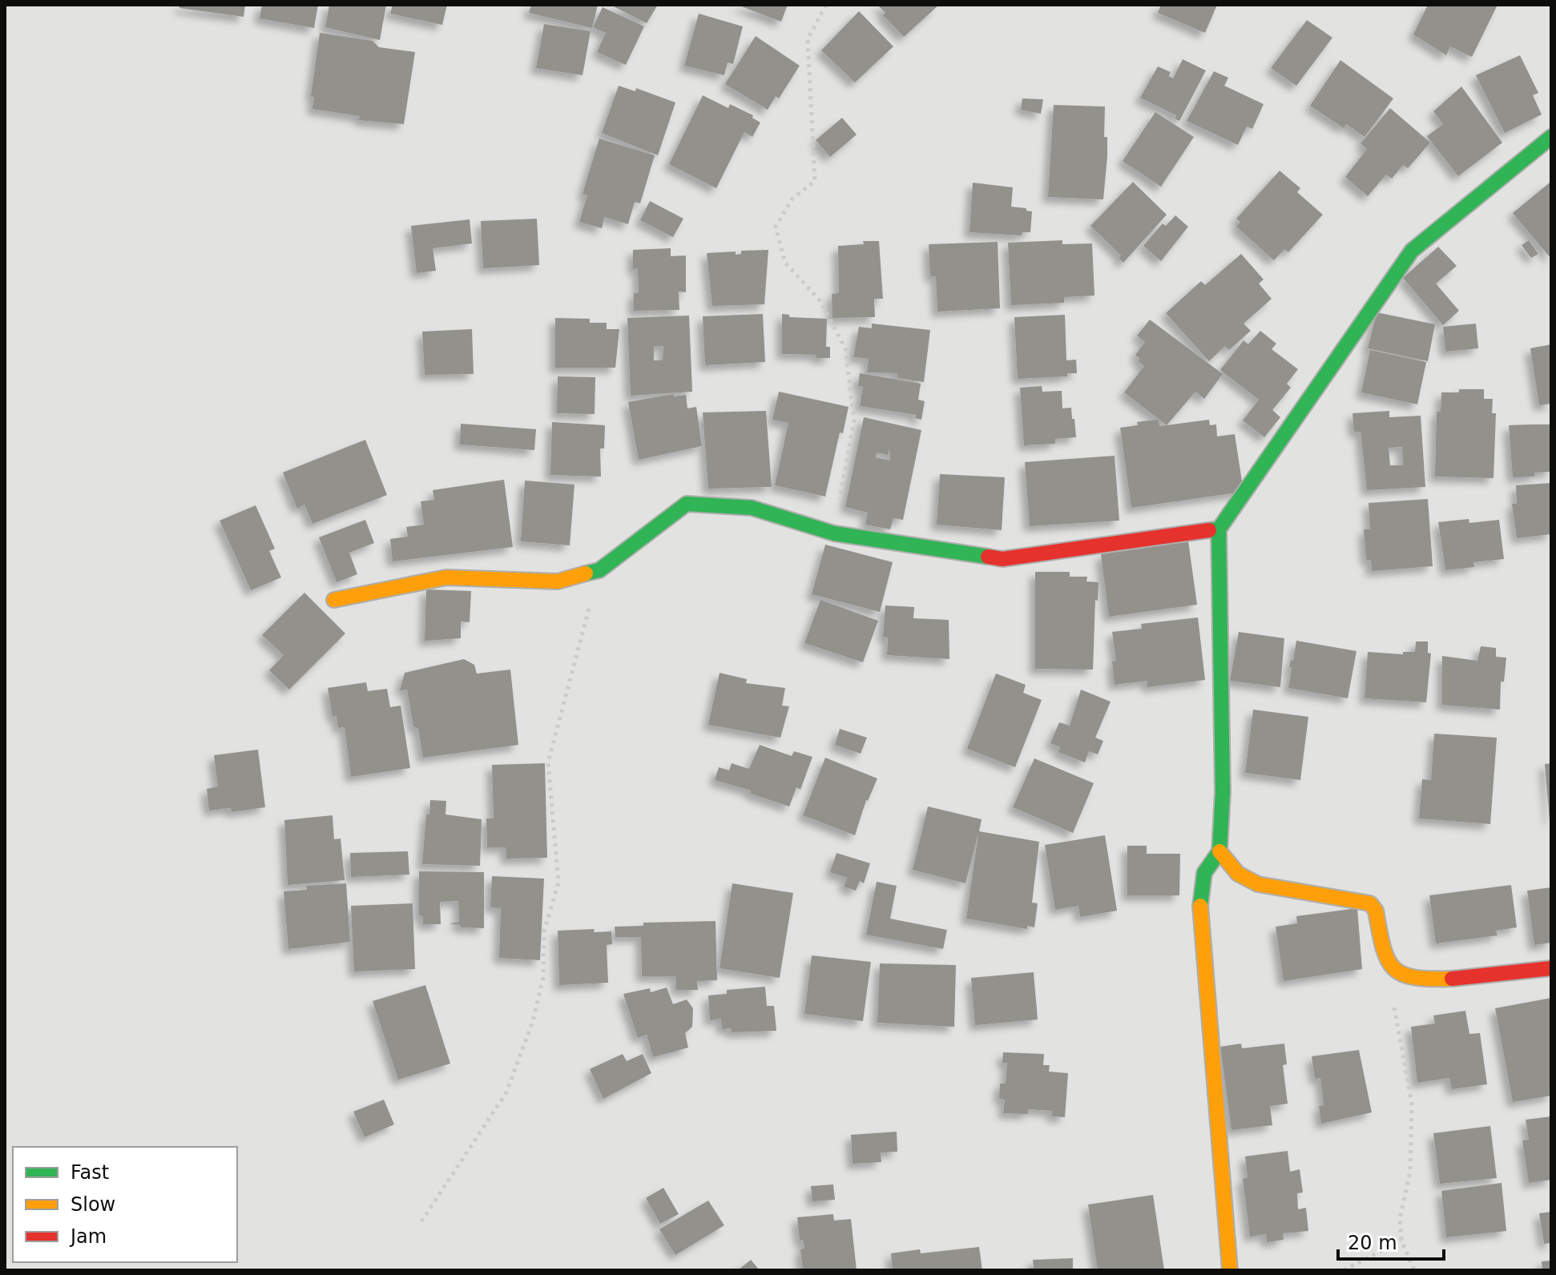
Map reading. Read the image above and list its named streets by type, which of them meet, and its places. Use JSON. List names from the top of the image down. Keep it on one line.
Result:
{"legend":["Fast","Slow","Jam"],"scale_bar":"20 m"}
